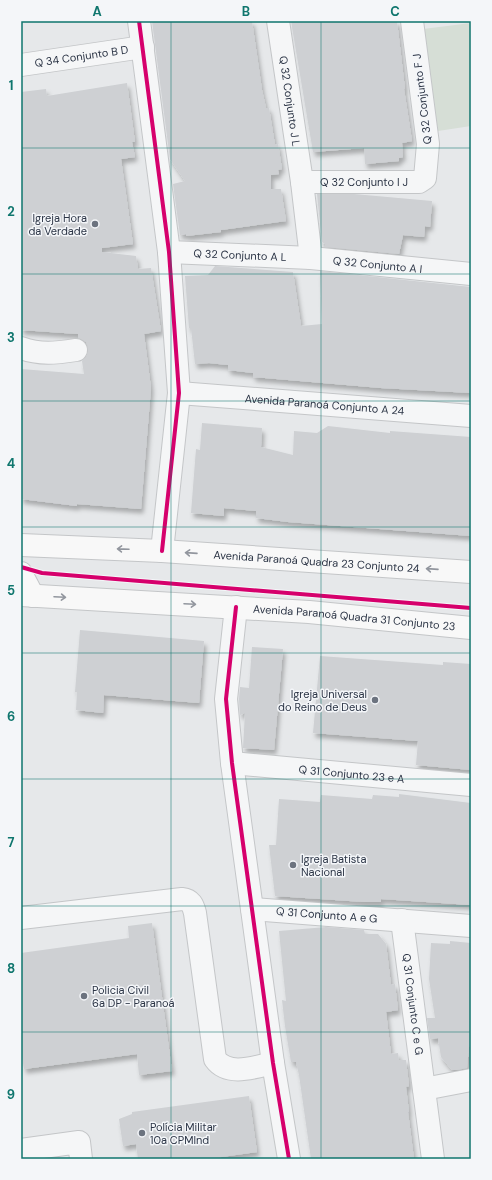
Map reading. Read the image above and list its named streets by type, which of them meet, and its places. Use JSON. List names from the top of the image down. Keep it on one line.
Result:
{"streets":{"street":["Q 34 Conjunto B D","Q 32 Conjunto F J","Q 32 Conjunto J L","Q 32 Conjunto I J","Q 32 Conjunto A L","Q 32 Conjunto A I","Avenida Paranoá Conjunto A 24","Avenida Paranoá Quadra 23 Conjunto 24","Avenida Paranoá Quadra 31 Conjunto 23","Q 31 Conjunto 23 e A","Q 31 Conjunto A e G","Q 31 Conjunto C e G"]},"crossings":[["Q 32 Conjunto F J","Q 32 Conjunto I J"],["Q 32 Conjunto J L","Q 32 Conjunto I J"],["Q 32 Conjunto J L","Q 32 Conjunto A L"],["Q 32 Conjunto J L","Q 32 Conjunto A I"],["Q 32 Conjunto A L","Q 32 Conjunto A I"],["Q 31 Conjunto A e G","Q 31 Conjunto C e G"]],"one_way":["Avenida Paranoá Quadra 23 Conjunto 24","Avenida Paranoá Quadra 31 Conjunto 23"],"places":["Igreja Hora da Verdade","Igreja Universal do Reino de Deus","Igreja Batista Nacional","Policia Civil 6a DP - Paranoá","Polícia Militar 10a CPMInd"],"grid":{"columns":["A","B","C"],"rows":["1","2","3","4","5","6","7","8","9"]}}
